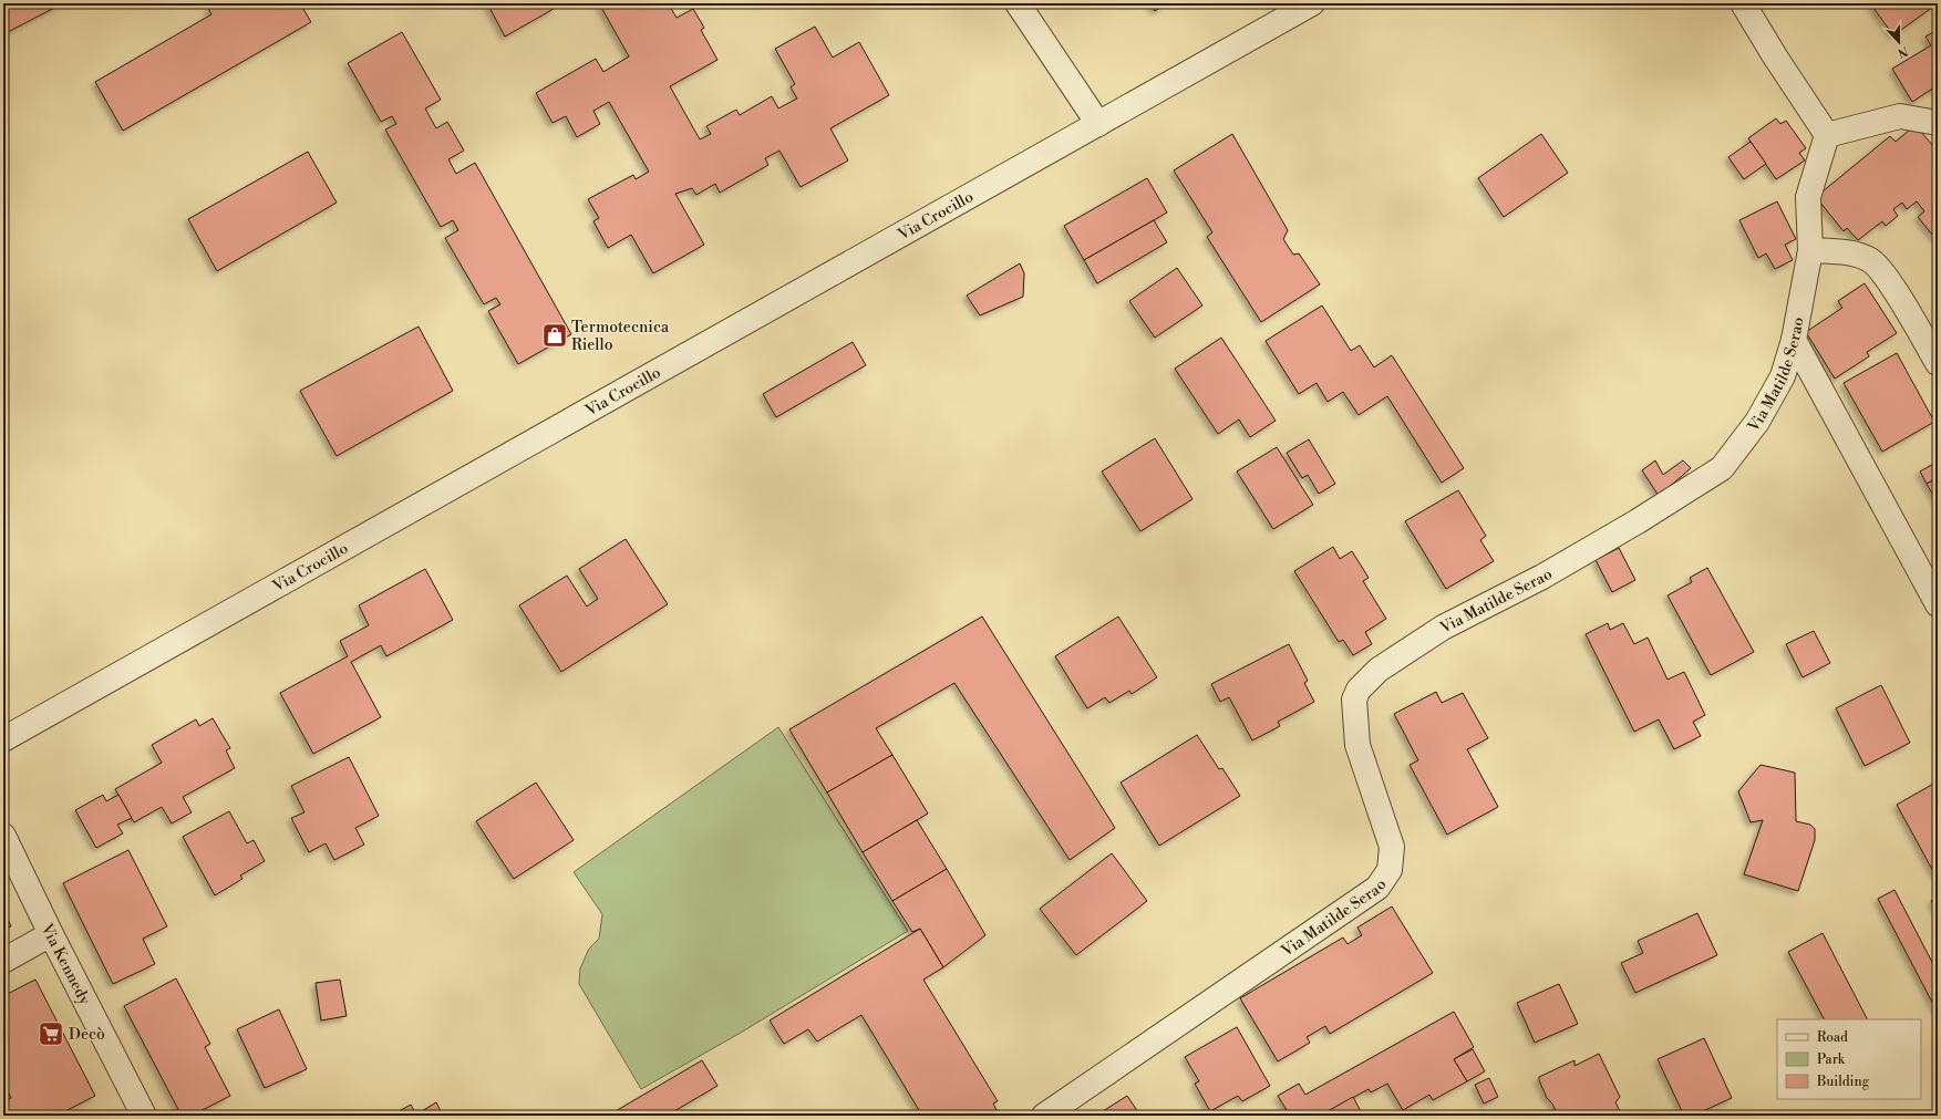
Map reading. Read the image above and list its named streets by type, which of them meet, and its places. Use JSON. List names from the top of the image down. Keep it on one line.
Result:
{"streets":{"street":["Via Crocillo","Via Matilde Serao","Via Kennedy"]},"places":{"shop":["Termotecnica Riello"],"supermarket":["Decò"]},"legend":["Road","Park","Building"],"north":"bottom"}
